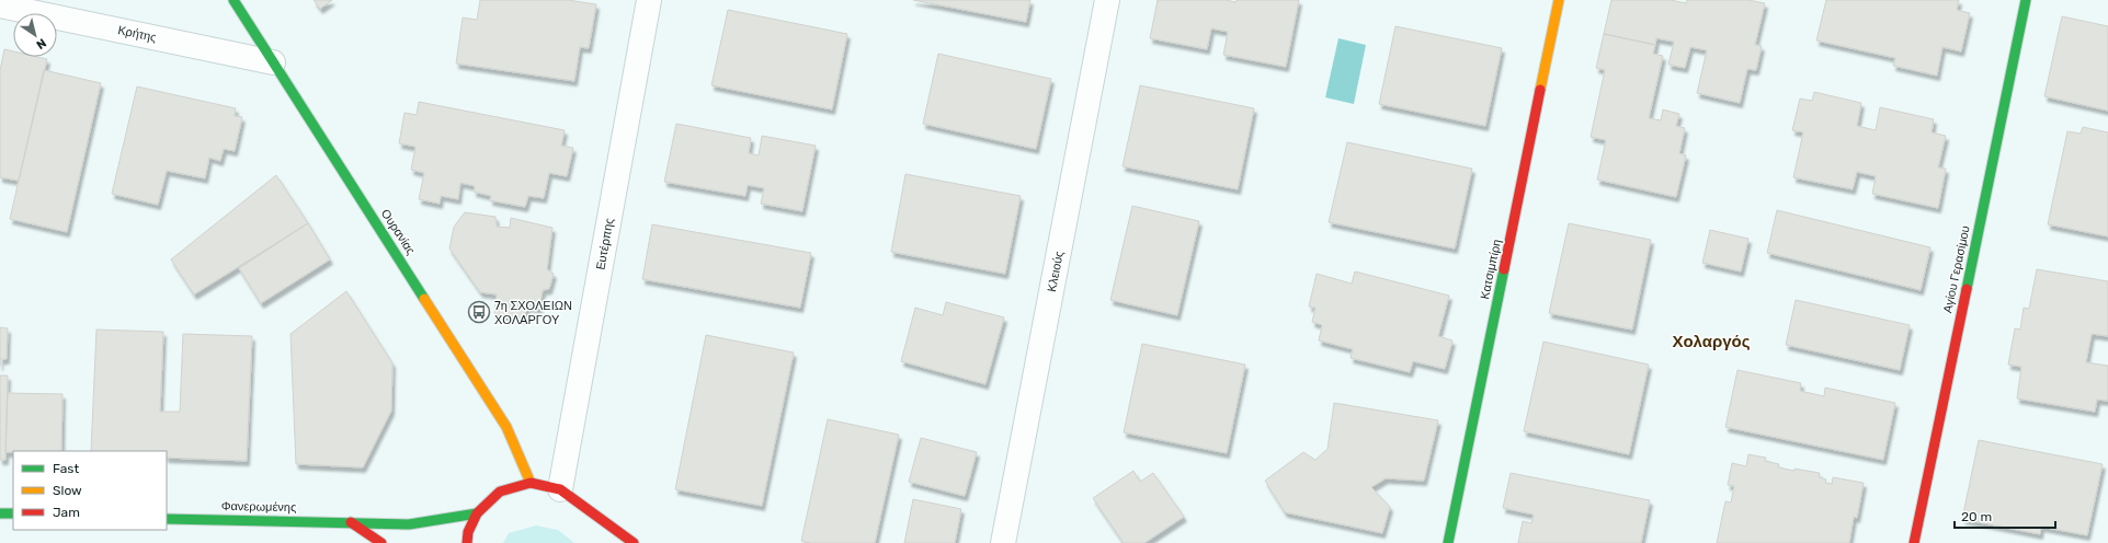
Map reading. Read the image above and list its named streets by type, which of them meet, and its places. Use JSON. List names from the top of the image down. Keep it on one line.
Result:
{"streets":{"street":["Κρήτης","Ουρανίας","Ευτέρπης","Κατσιμπίρη","Αγίου Γερασίμου","Κλειούς","Φανερωμένης"]},"crossings":[["Κρήτης","Ουρανίας"]],"districts":["Χολαργός"],"places":{"bus stop":["7η ΣΧΟΛΕΙΩΝ ΧΟΛΑΡΓΟΥ"]},"legend":["Fast","Slow","Jam"],"scale_bar":"20 m","north":"bottom right"}
